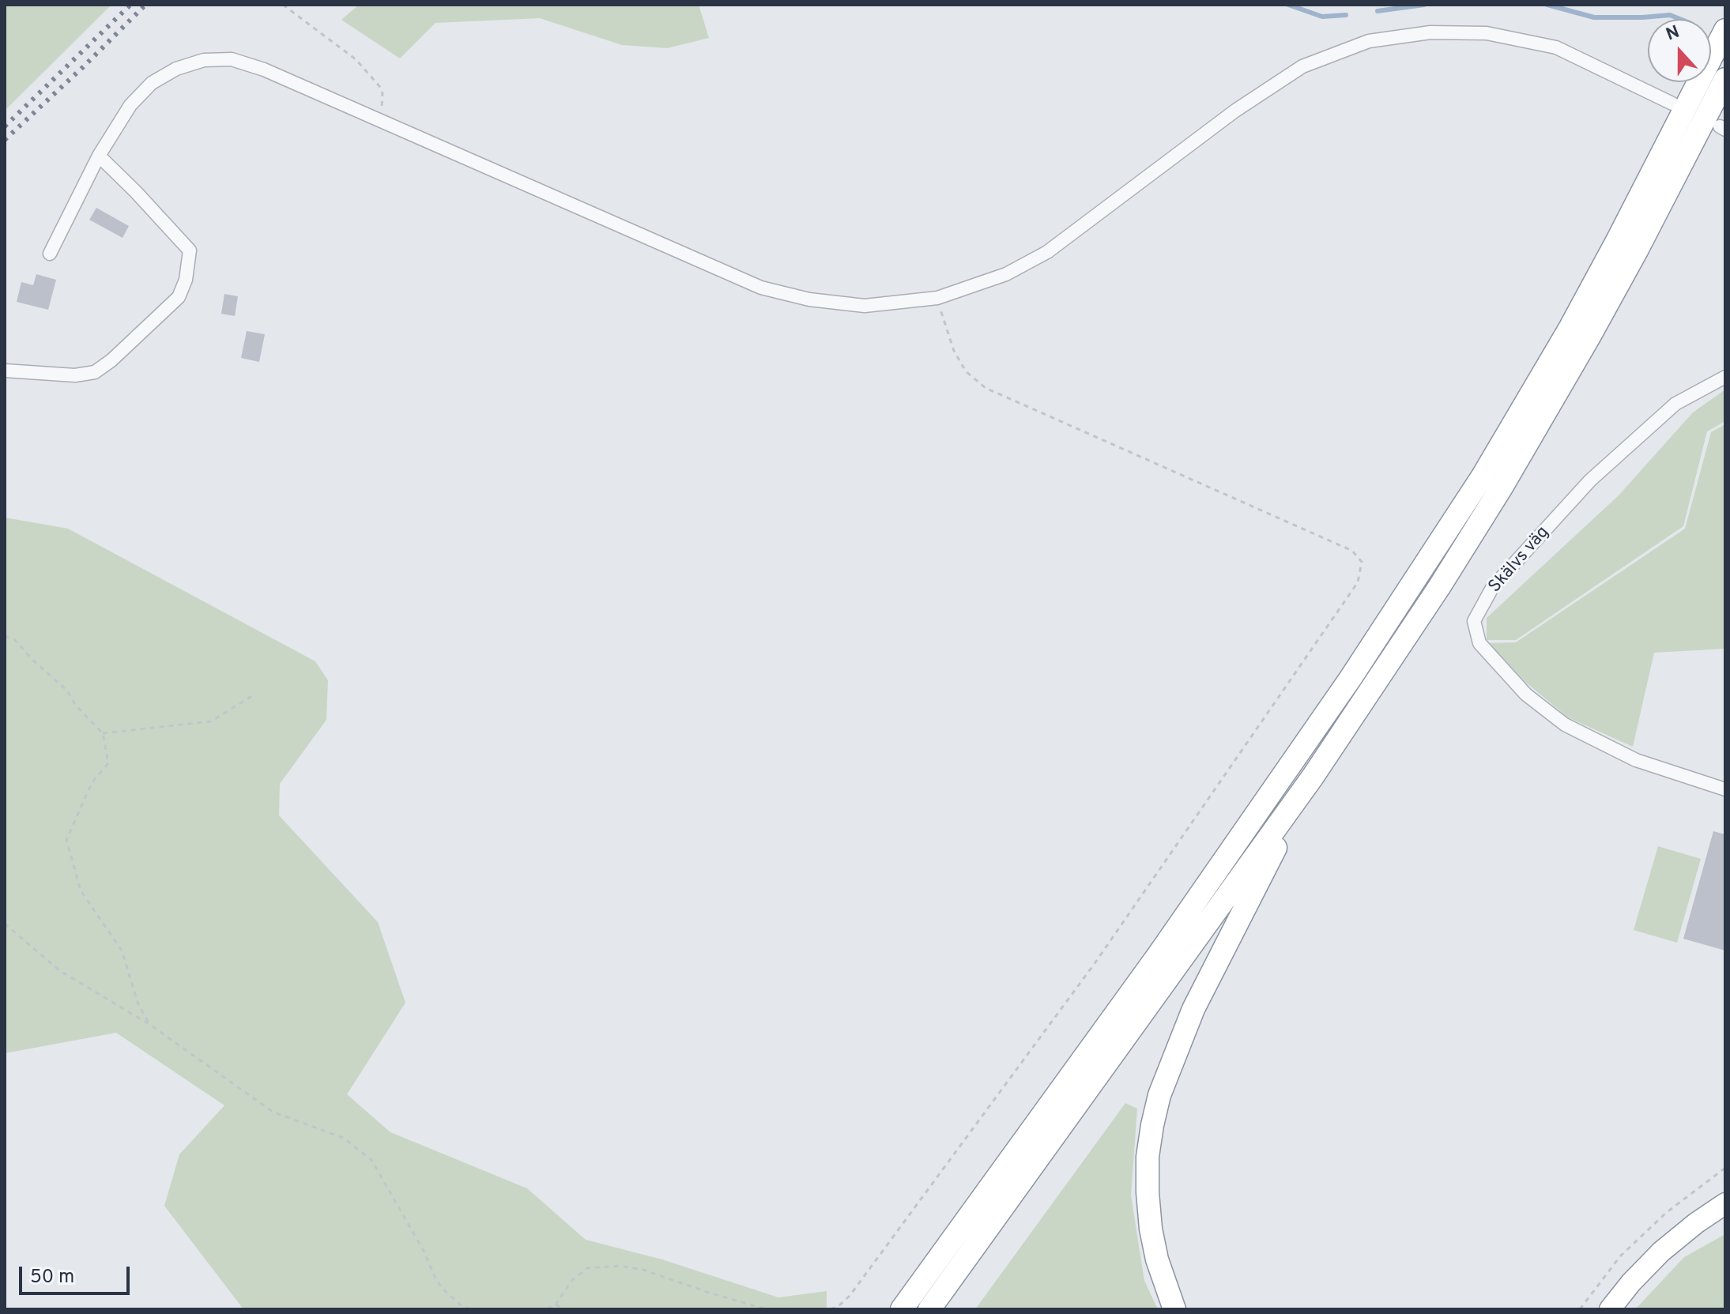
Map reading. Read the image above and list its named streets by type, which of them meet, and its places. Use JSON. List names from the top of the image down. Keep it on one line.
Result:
{"streets":{"street":["Skälvs väg"]},"scale_bar":"50 m","north":"top"}
